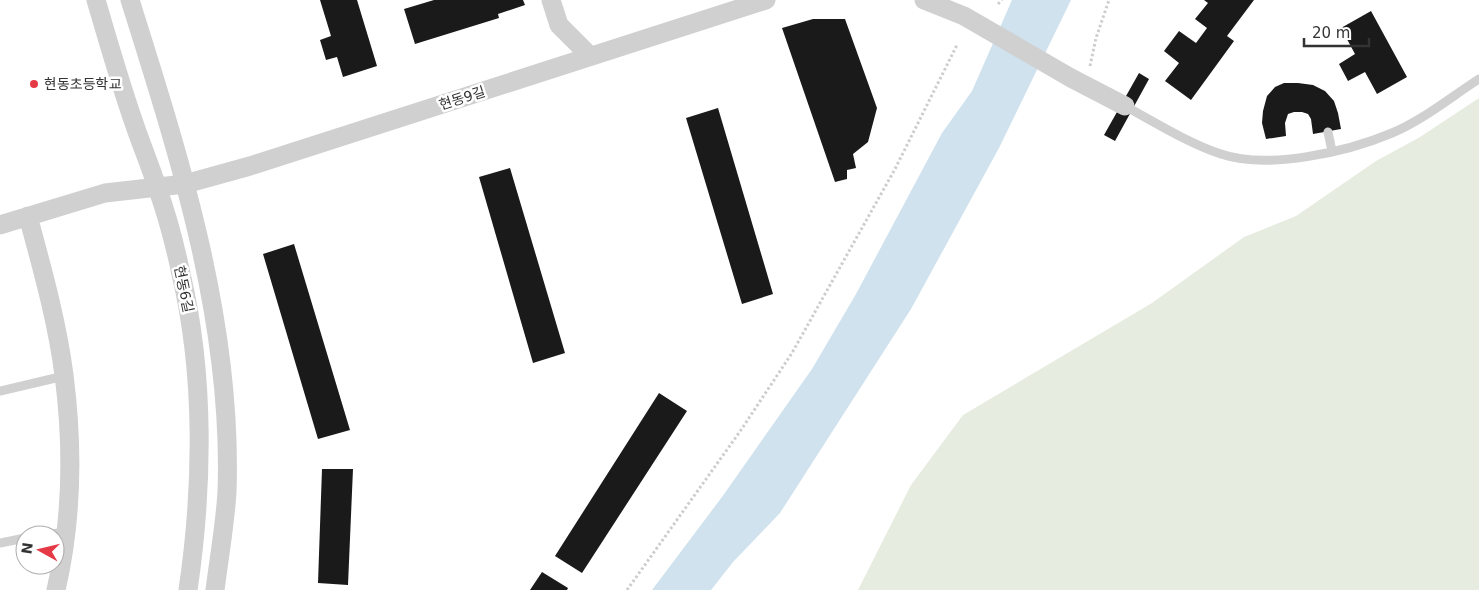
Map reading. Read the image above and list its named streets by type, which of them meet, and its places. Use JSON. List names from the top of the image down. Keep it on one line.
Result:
{"streets":{"street":["현동9길","현동6길"]},"crossings":[["현동9길","현동6길"]],"places":["현동초등학교"],"scale_bar":"20 m","north":"left"}
